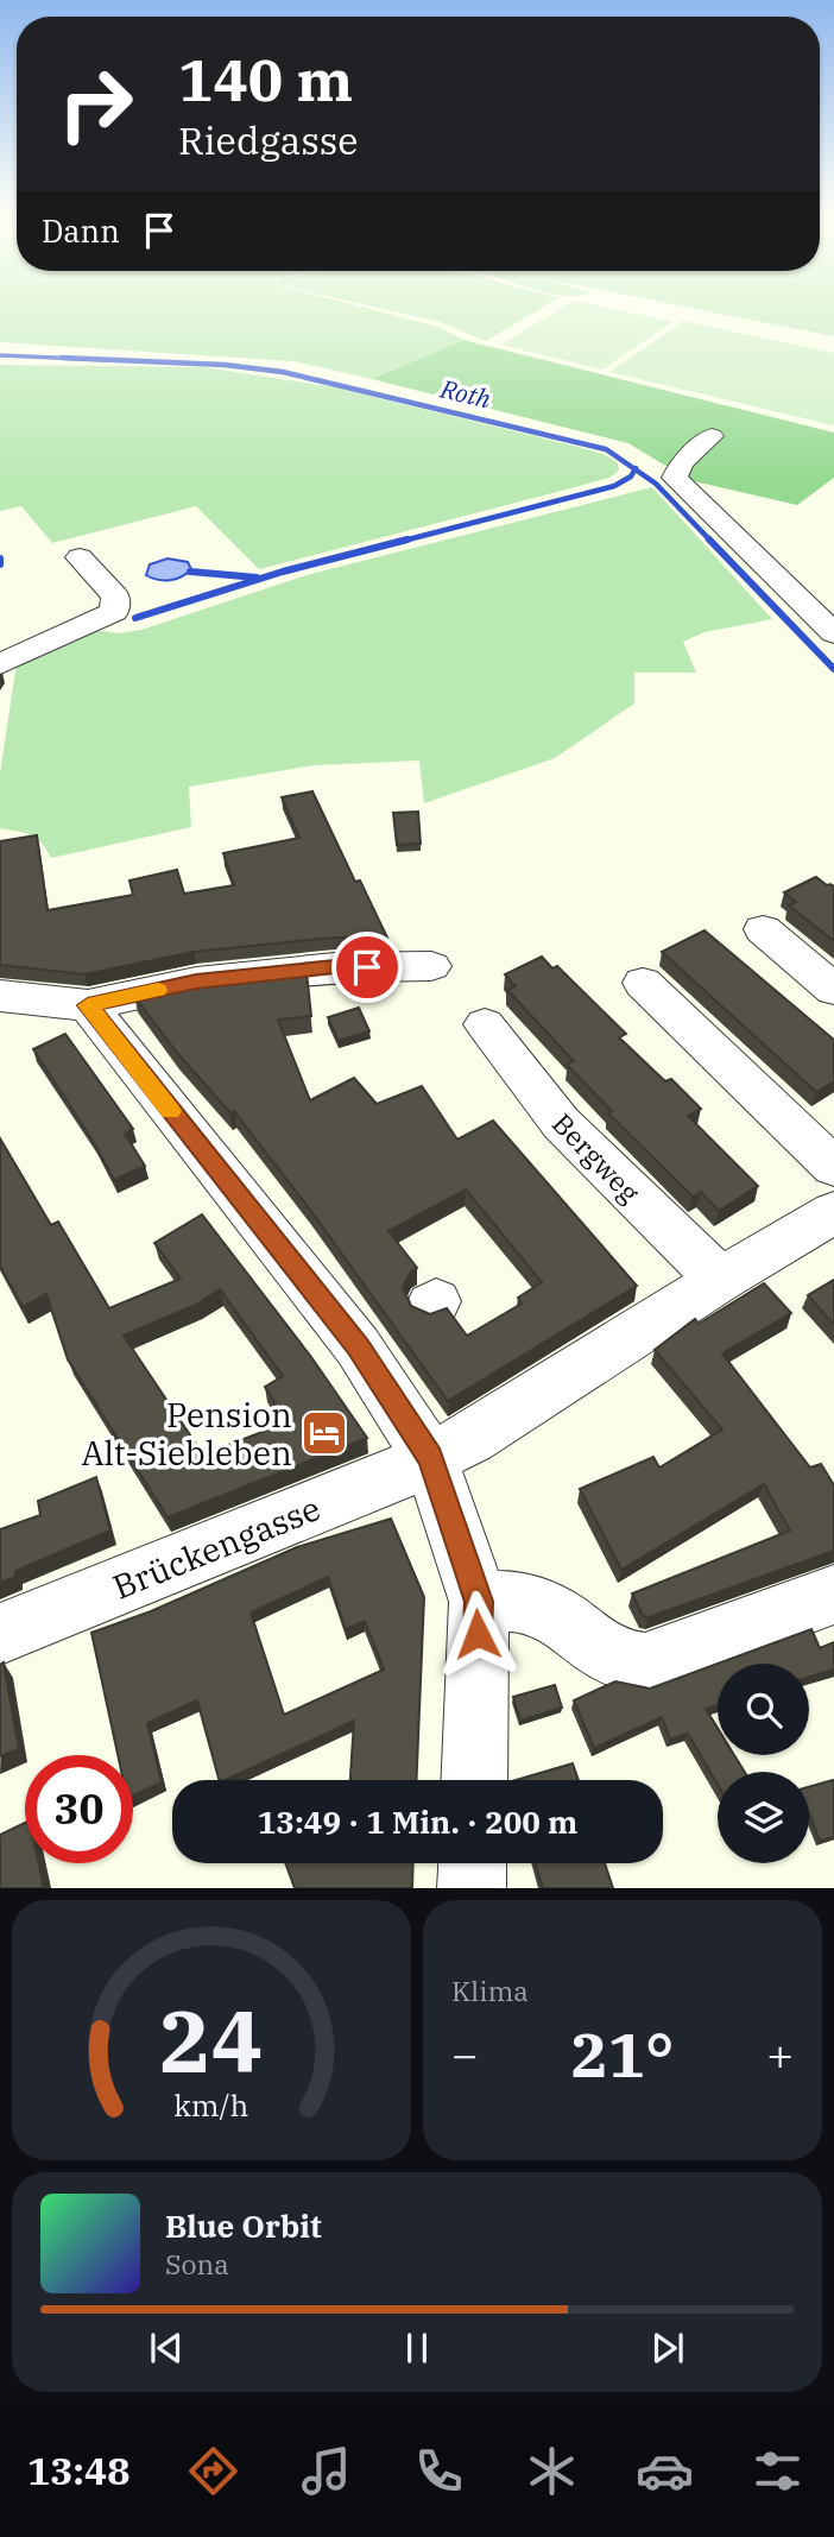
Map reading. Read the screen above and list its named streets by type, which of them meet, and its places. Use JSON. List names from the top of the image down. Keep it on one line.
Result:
{"streets":{"street":["Bergweg","Brückengasse"]},"water":["Roth"],"places":{"hotel":["Pension Alt-Siebleben"]},"page":{"turn":["140 m","Riedgasse"],"then":"Dann","limit":"30","trip":"13:49 · 1 Min. · 200 m","tile":"Klima","heat":["−","21°","+"],"song":["Blue Orbit","Sona"],"tabs":"13:48","gauge":["24","km/h"]}}
